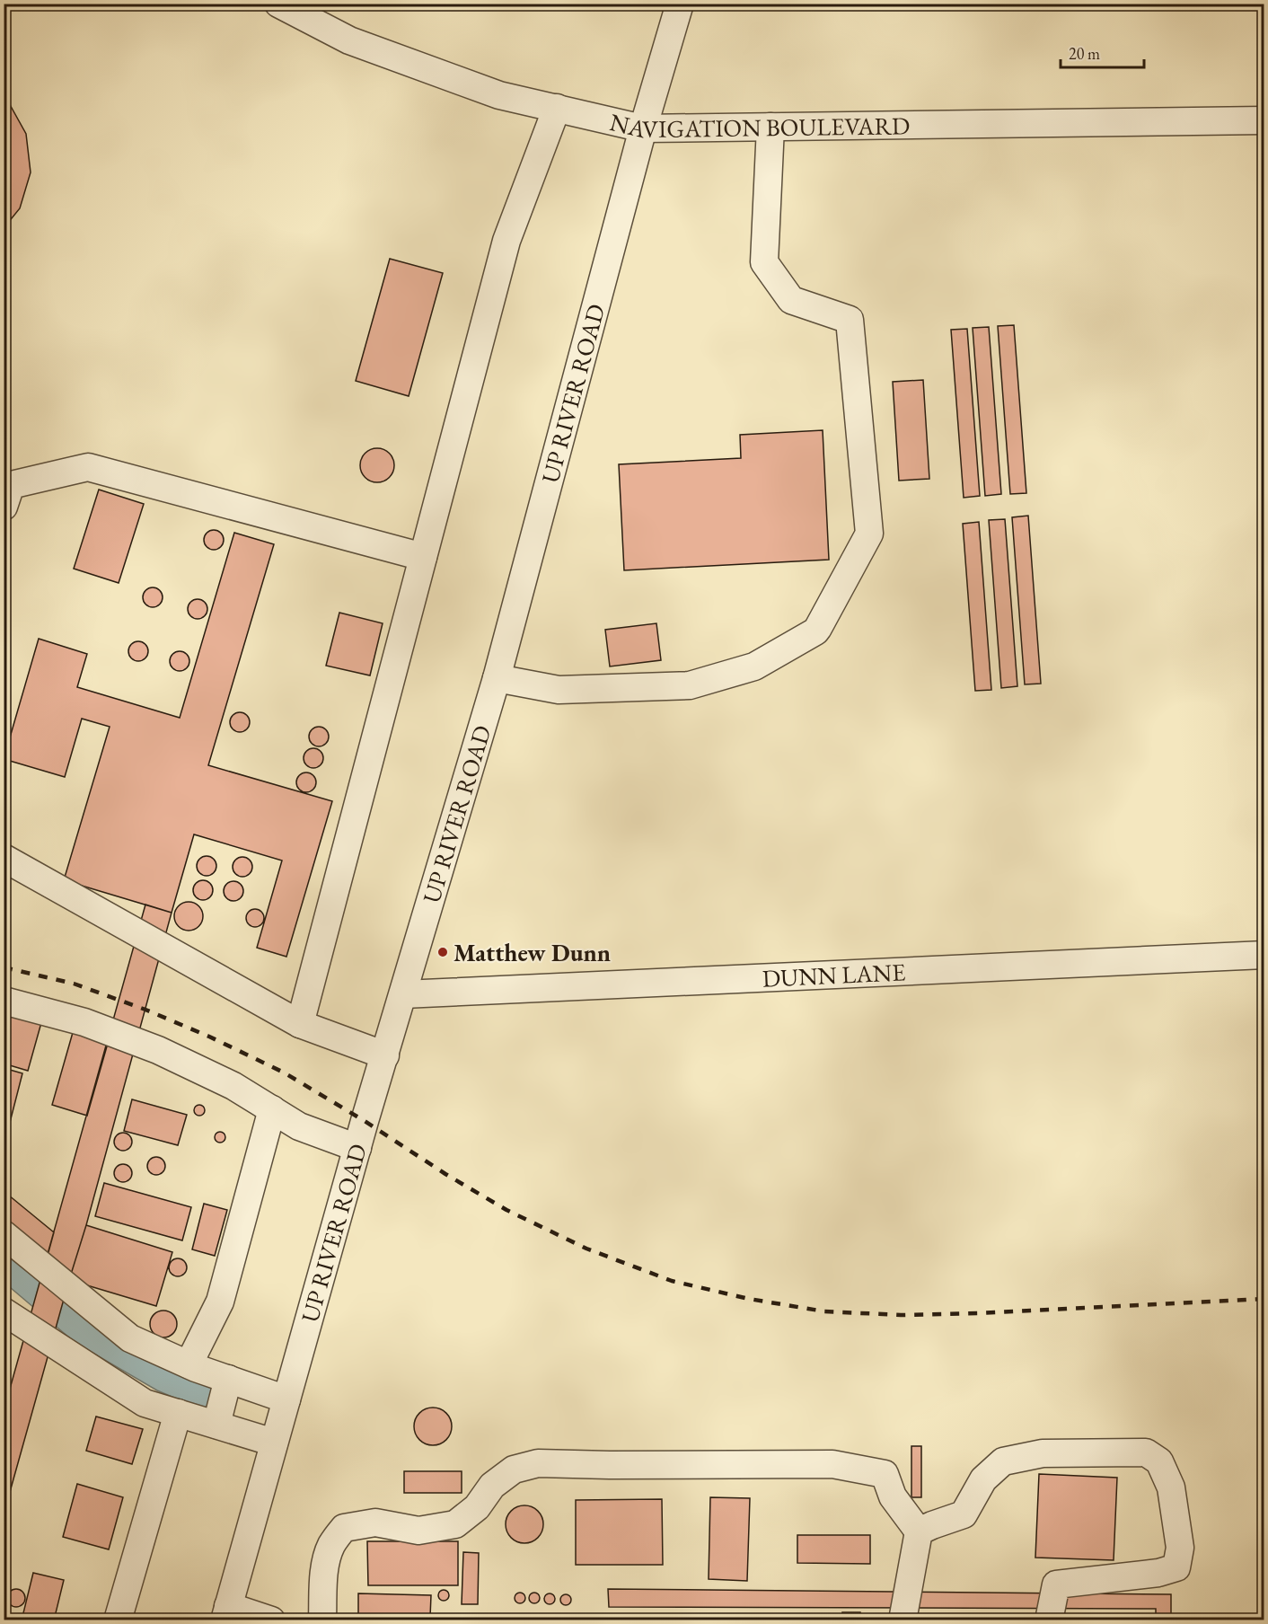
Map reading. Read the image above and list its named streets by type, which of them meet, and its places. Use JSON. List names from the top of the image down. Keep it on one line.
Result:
{"streets":{"street":["NAVIGATION BOULEVARD","UP RIVER ROAD","DUNN LANE"]},"crossings":[["NAVIGATION BOULEVARD","UP RIVER ROAD"],["UP RIVER ROAD","DUNN LANE"]],"places":["Matthew Dunn"],"scale_bar":"20 m"}
